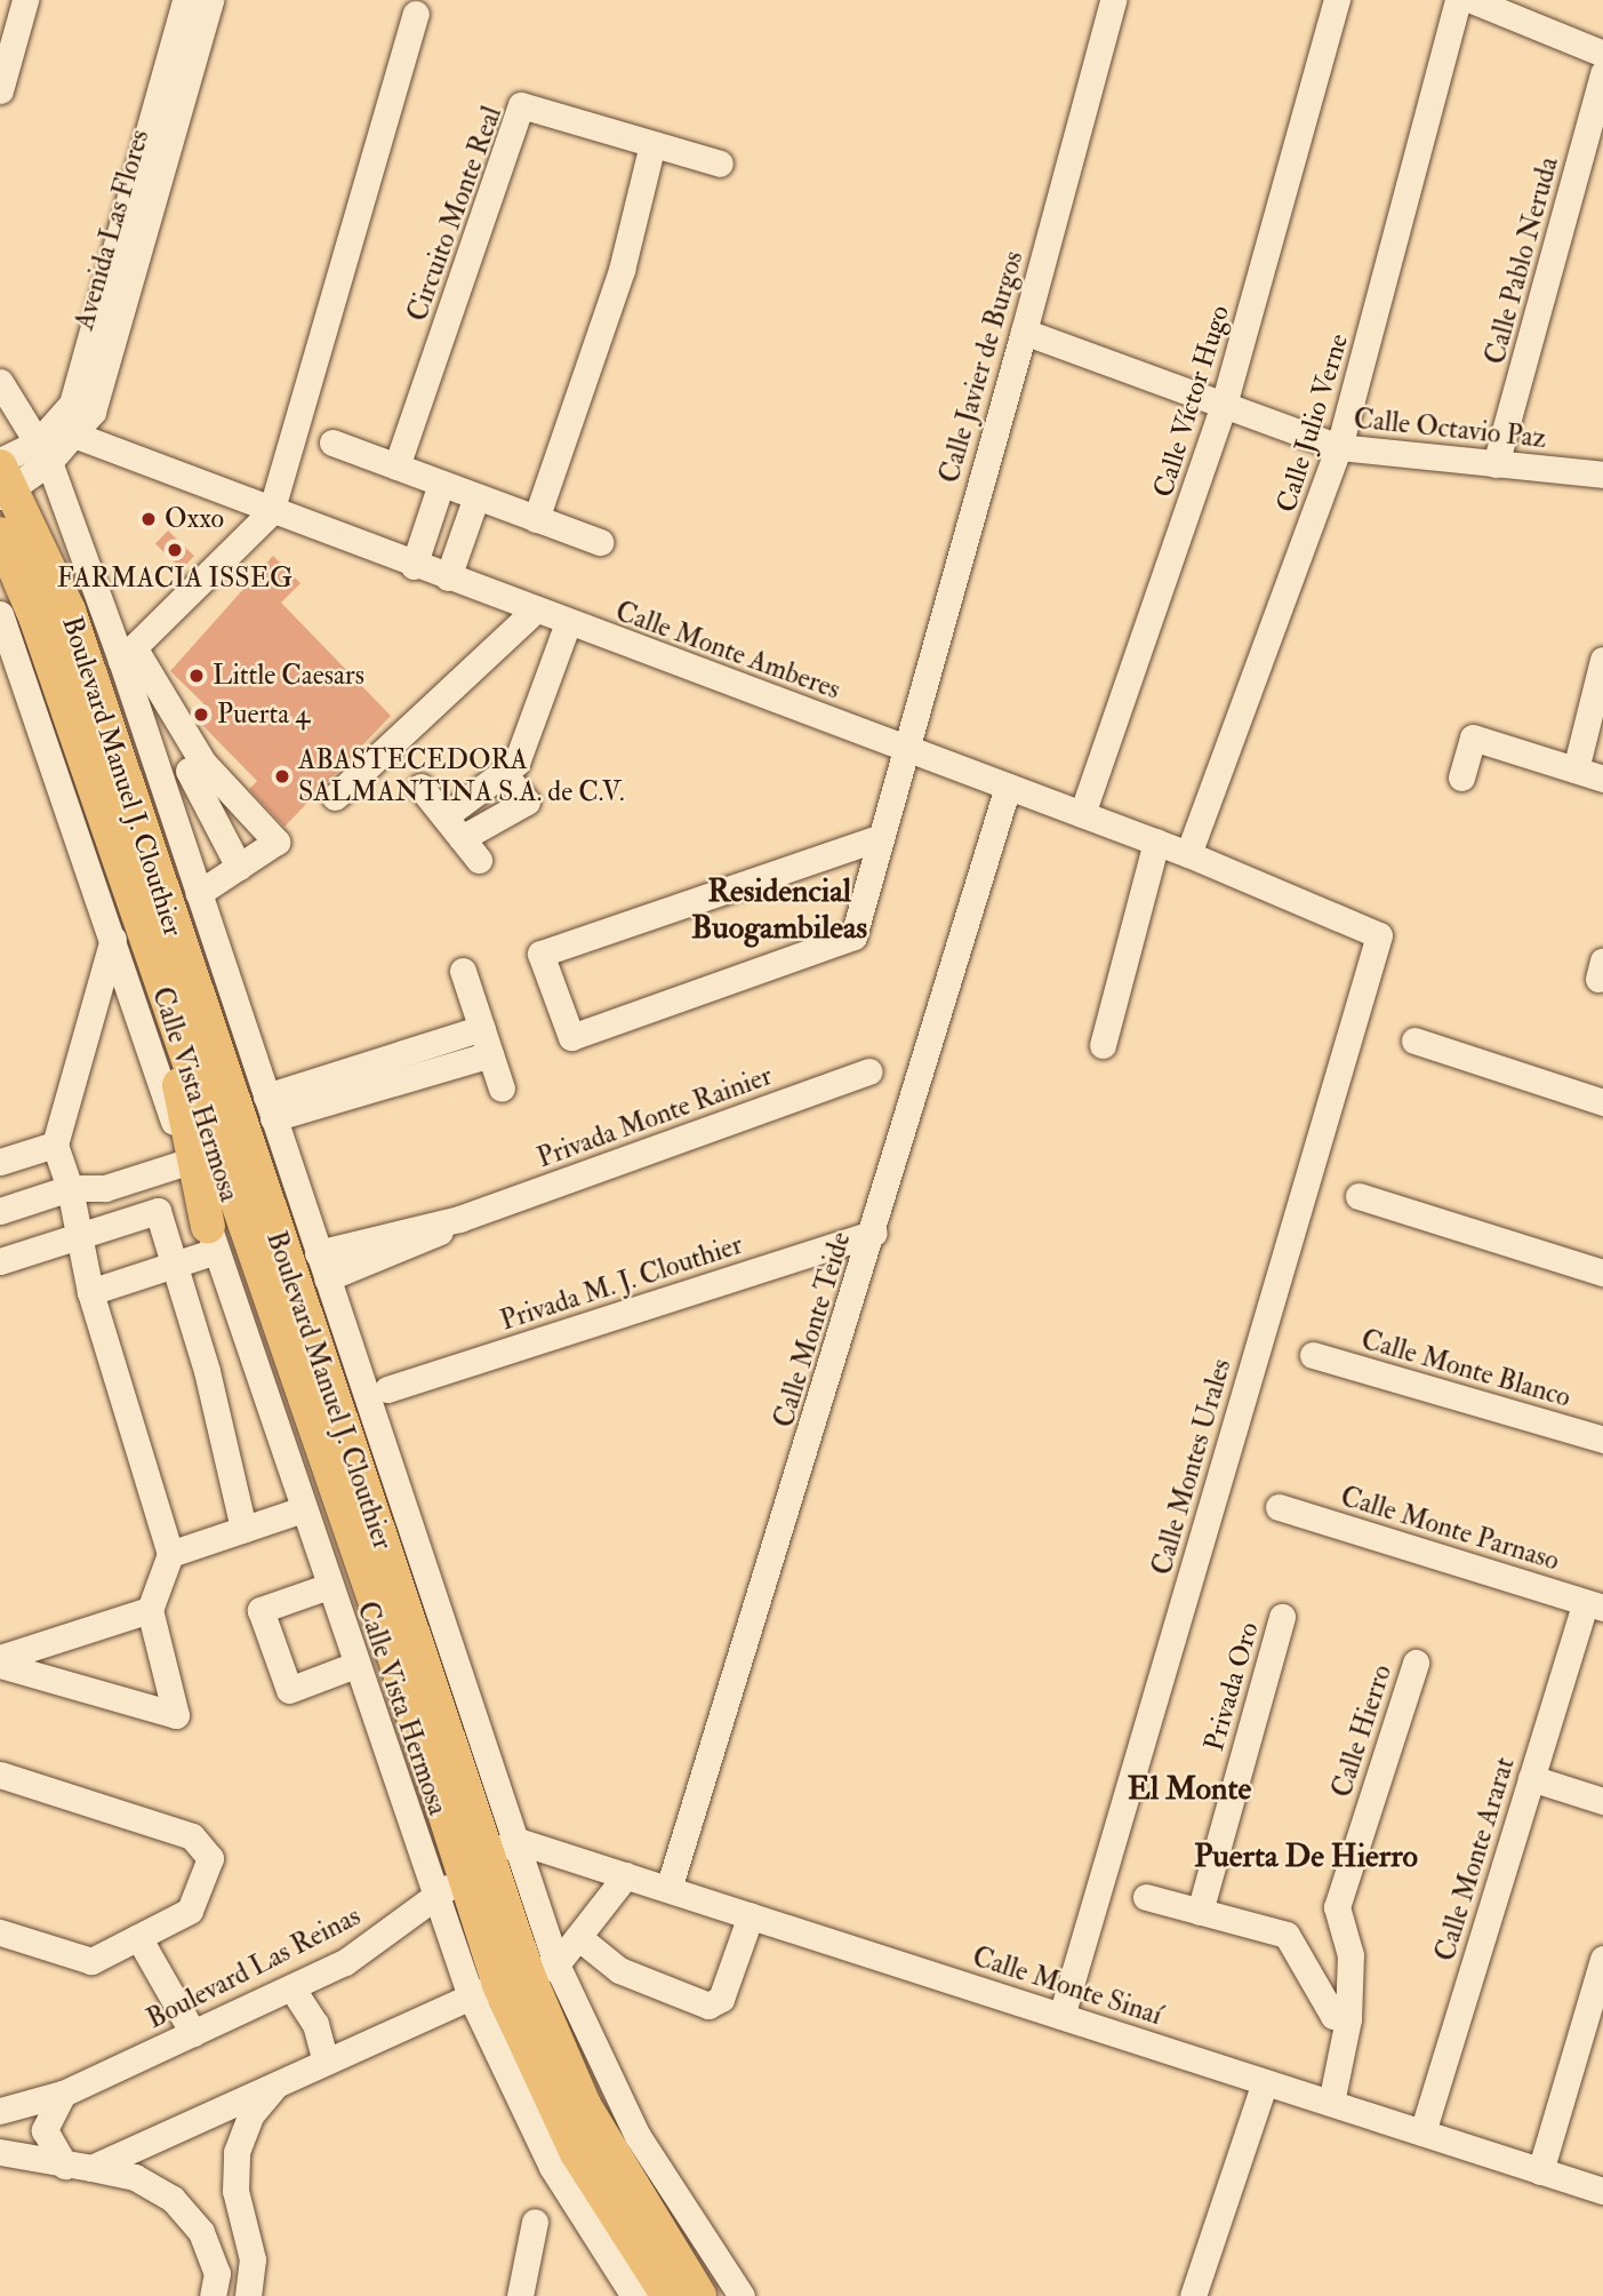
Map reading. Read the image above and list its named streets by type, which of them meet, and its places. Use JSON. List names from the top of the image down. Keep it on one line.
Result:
{"streets":{"main road":["Boulevard Manuel J. Clouthier"],"street":["Circuito Monte Real","Avenida Las Flores","Calle Pablo Neruda","Calle Javier de Burgos","Calle Víctor Hugo","Calle Julio Verne","Calle Octavio Paz","Calle Monte Amberes","Calle Vista Hermosa","Privada Monte Rainier","Privada M. J. Clouthier","Calle Monte Teide","Calle Monte Blanco","Calle Montes Urales","Calle Monte Parnaso","Privada Oro","Calle Hierro","Calle Monte Ararat","Boulevard Las Reinas","Calle Monte Sinaí"]},"crossings":[["Avenida Las Flores","Calle Monte Amberes"],["Avenida Las Flores","Boulevard Manuel J. Clouthier"],["Calle Pablo Neruda","Calle Octavio Paz"],["Calle Javier de Burgos","Calle Octavio Paz"],["Calle Javier de Burgos","Calle Monte Amberes"],["Calle Víctor Hugo","Calle Octavio Paz"],["Calle Víctor Hugo","Calle Monte Amberes"],["Calle Julio Verne","Calle Octavio Paz"],["Calle Julio Verne","Calle Monte Amberes"],["Calle Monte Amberes","Calle Monte Teide"],["Calle Monte Amberes","Calle Montes Urales"],["Boulevard Manuel J. Clouthier","Calle Vista Hermosa"],["Boulevard Manuel J. Clouthier","Boulevard Las Reinas"],["Boulevard Manuel J. Clouthier","Calle Monte Sinaí"],["Calle Vista Hermosa","Boulevard Las Reinas"],["Privada M. J. Clouthier","Calle Monte Teide"],["Calle Monte Teide","Calle Monte Sinaí"],["Calle Montes Urales","Calle Monte Sinaí"],["Calle Monte Parnaso","Calle Monte Ararat"],["Calle Hierro","Calle Monte Sinaí"],["Calle Monte Ararat","Calle Monte Sinaí"],["Boulevard Las Reinas","Calle Monte Sinaí"]],"districts":["Residencial Buogambileas","El Monte","Puerta De Hierro"],"places":["Oxxo","FARMACIA ISSEG","Little Caesars","Puerta 4","ABASTECEDORA SALMANTINA S.A. de C.V."]}
